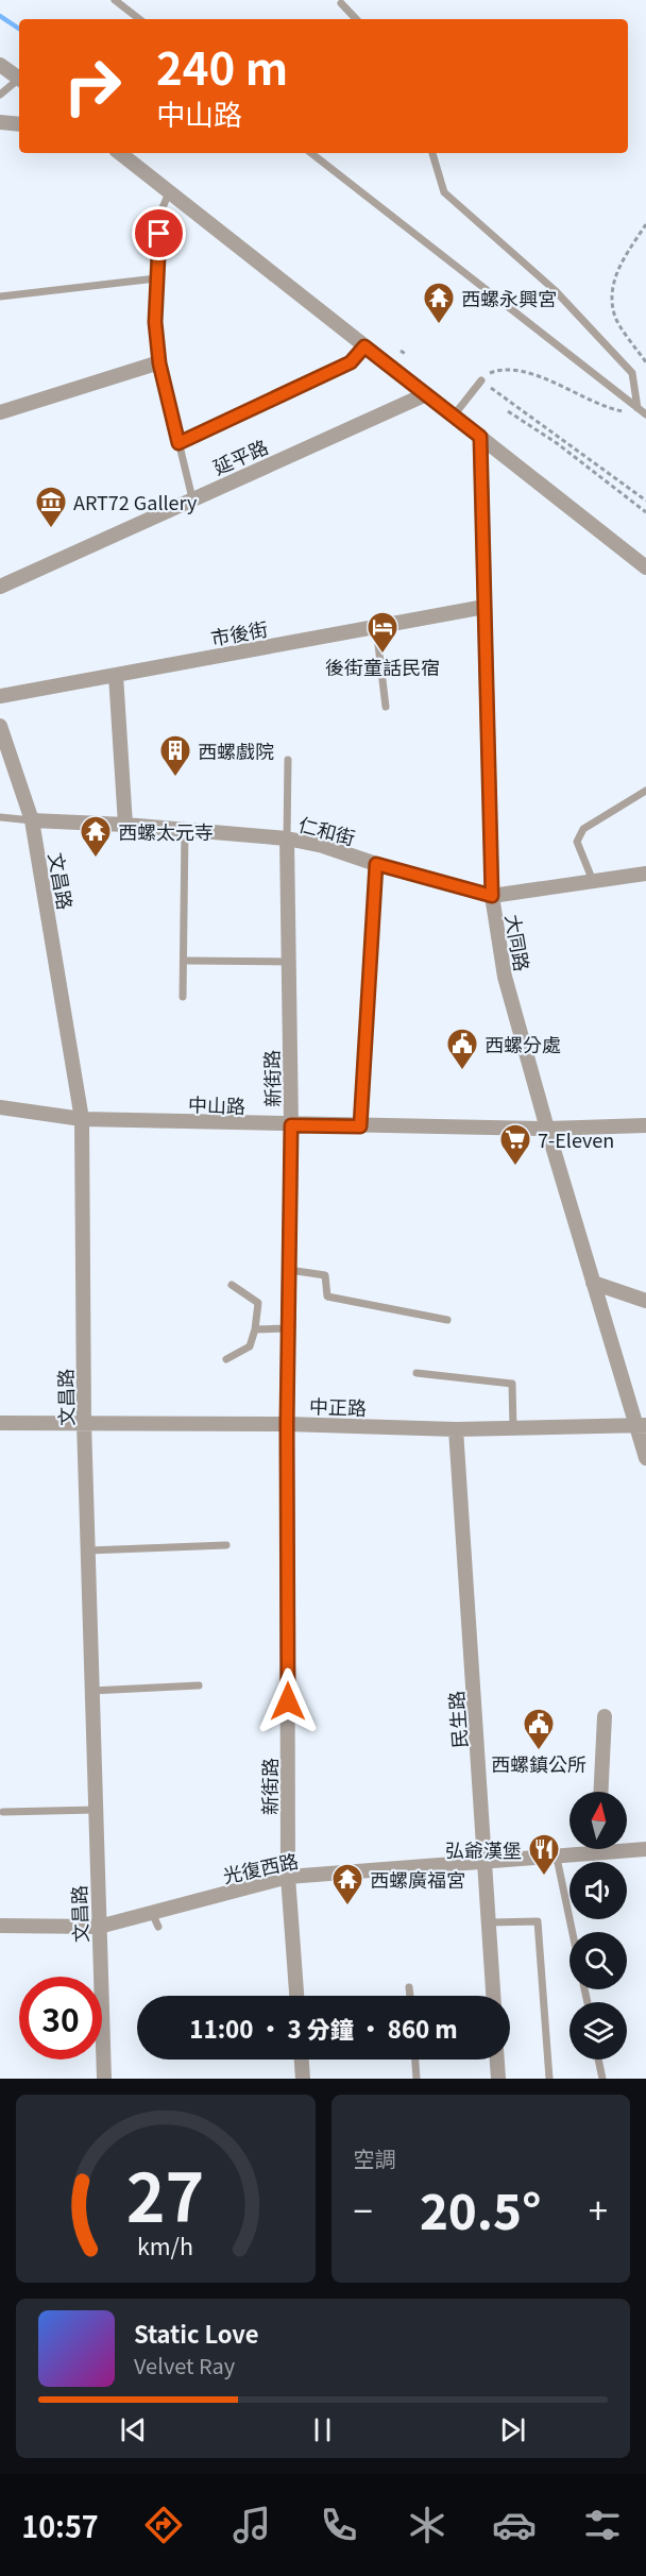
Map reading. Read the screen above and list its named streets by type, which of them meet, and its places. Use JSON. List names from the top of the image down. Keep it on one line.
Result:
{"streets":{"street":["延平路","市後街","仁和街","文昌路","大同路","新街路","中山路","中正路","民生路","光復西路"]},"crossings":[["市後街","大同路"],["仁和街","文昌路"],["仁和街","大同路"],["仁和街","新街路"],["文昌路","中山路"],["文昌路","中正路"],["文昌路","光復西路"],["大同路","中山路"],["大同路","中正路"],["新街路","中山路"],["新街路","中正路"],["新街路","光復西路"],["中正路","民生路"],["民生路","光復西路"]],"places":{"temple":["西螺永興宮","西螺太元寺","西螺廣福宮"],"museum":["ART72 Gallery"],"hotel":["後街童話民宿"],"building":["西螺戲院"],"public building":["西螺分處","西螺鎮公所"],"supermarket":["7-Eleven"],"restaurant":["弘爺漢堡"]},"north":"top","page":{"turn":["240 m","中山路"],"limit":"30","trip":"11:00 · 3 分鐘 · 860 m","tile":"空調","heat":["−","20.5°","+"],"song":["Static Love","Velvet Ray"],"tabs":"10:57","gauge":["27","km/h"]}}
